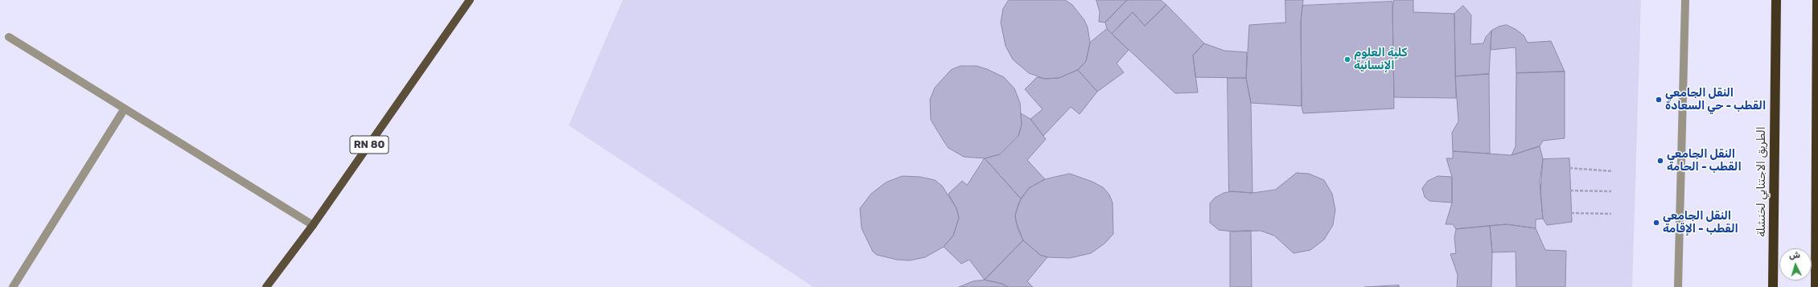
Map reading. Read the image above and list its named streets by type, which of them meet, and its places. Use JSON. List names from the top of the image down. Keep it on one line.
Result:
{"streets":{"highway":["الطريق الاجتنابي لخنشلة"],"main road":["RN 80"]},"places":["كلية العلوم الإنسانية","النقل الجامعي القطب - حي السعادة","النقل الجامعي القطب - الحامة","النقل الجامعي القطب - الإقامة"],"north":"top"}
